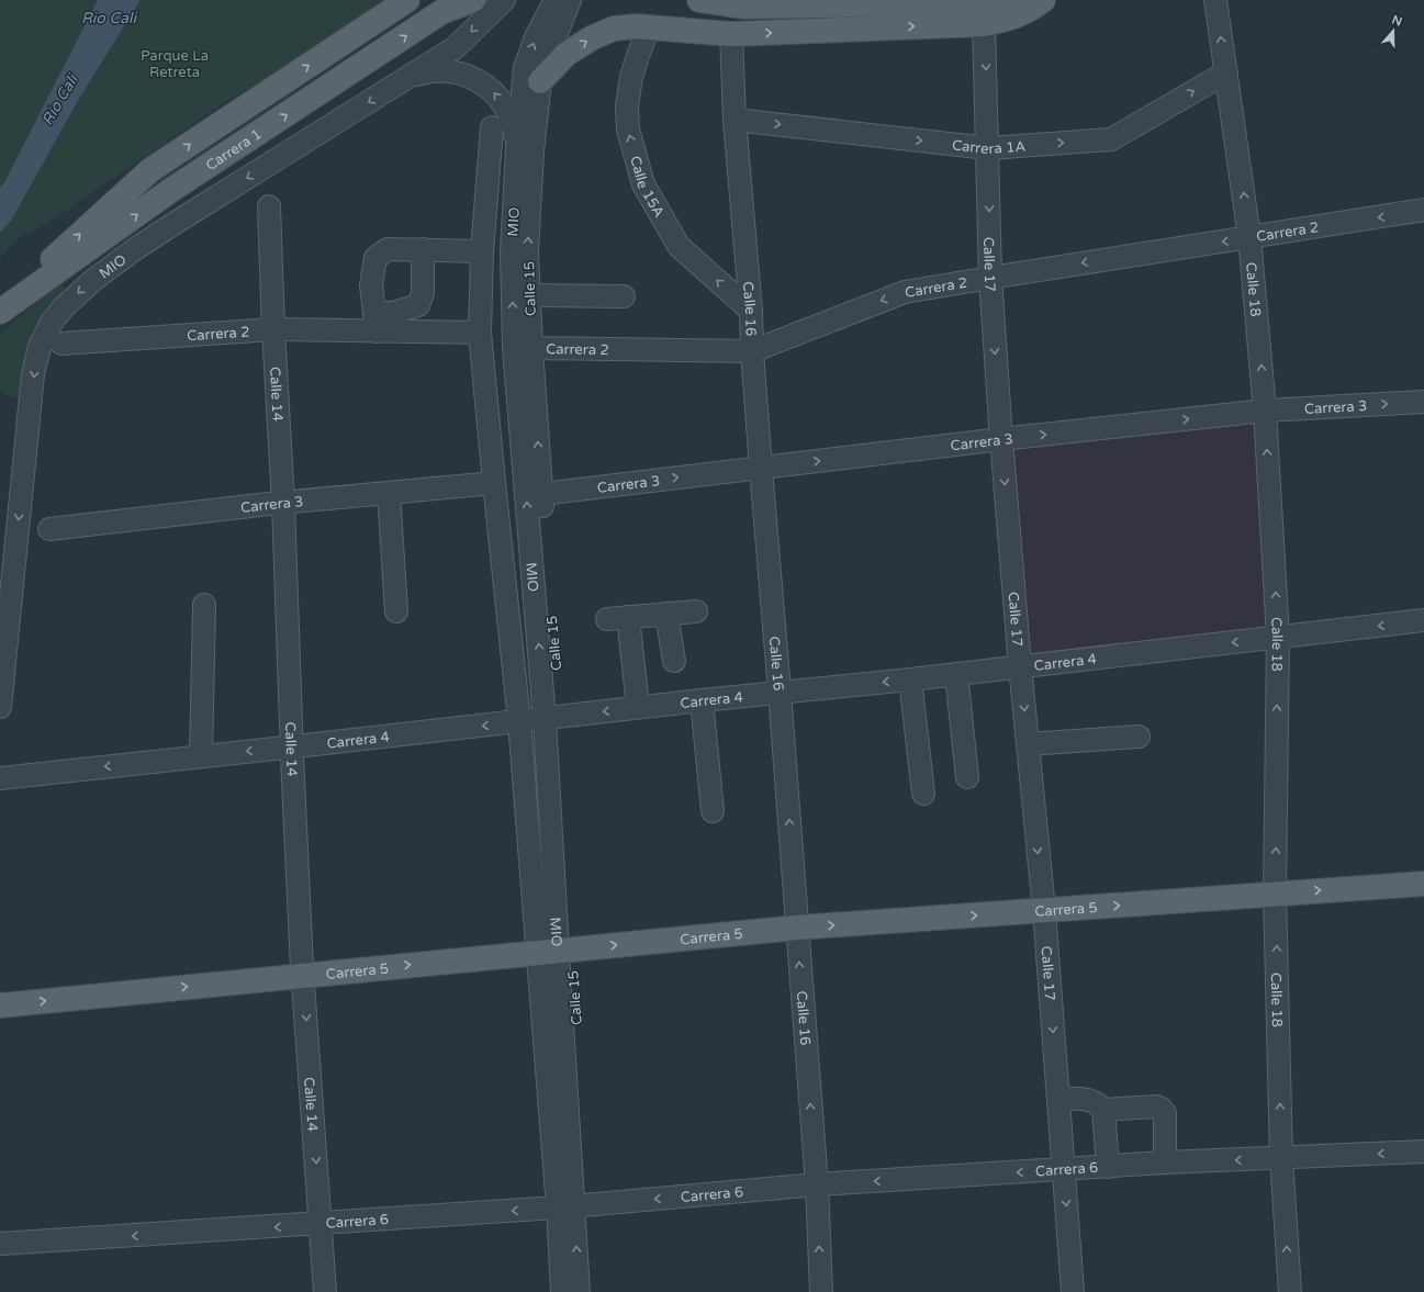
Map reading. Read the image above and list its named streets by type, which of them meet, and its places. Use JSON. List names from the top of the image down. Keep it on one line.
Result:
{"streets":{"main road":["Carrera 1","Carrera 5"],"street":["Carrera 1A","Calle 15A","MIO","Carrera 2","Calle 17","Calle 15","Calle 18","Calle 16","Calle 14","Carrera 3","Carrera 4","Carrera 6"]},"crossings":[["Carrera 1A","Calle 17"],["Carrera 1A","Calle 18"],["Carrera 1A","Calle 16"],["Calle 15A","Calle 16"],["MIO","Calle 15"],["MIO","Carrera 4"],["MIO","Carrera 5"],["Carrera 2","Calle 17"],["Carrera 2","Calle 15"],["Carrera 2","Calle 18"],["Carrera 2","Calle 16"],["Carrera 2","Calle 14"],["Calle 17","Carrera 3"],["Calle 17","Carrera 4"],["Calle 17","Carrera 5"],["Calle 17","Carrera 6"],["Calle 15","Carrera 3"],["Calle 15","Carrera 4"],["Calle 15","Carrera 5"],["Calle 15","Carrera 6"],["Calle 18","Carrera 3"],["Calle 18","Carrera 4"],["Calle 18","Carrera 5"],["Calle 18","Carrera 6"],["Calle 16","Carrera 3"],["Calle 16","Carrera 4"],["Calle 16","Carrera 5"],["Calle 16","Carrera 6"],["Calle 14","Carrera 3"],["Calle 14","Carrera 4"],["Calle 14","Carrera 5"],["Calle 14","Carrera 6"]],"one_way":["Carrera 1A","Calle 15A","Carrera 2","Calle 17","Calle 18","Carrera 3","Carrera 4","Carrera 5","Carrera 6"],"water":["Rio Cali","Río Cali"],"parks":["Parque La Retreta"],"north":"top"}
